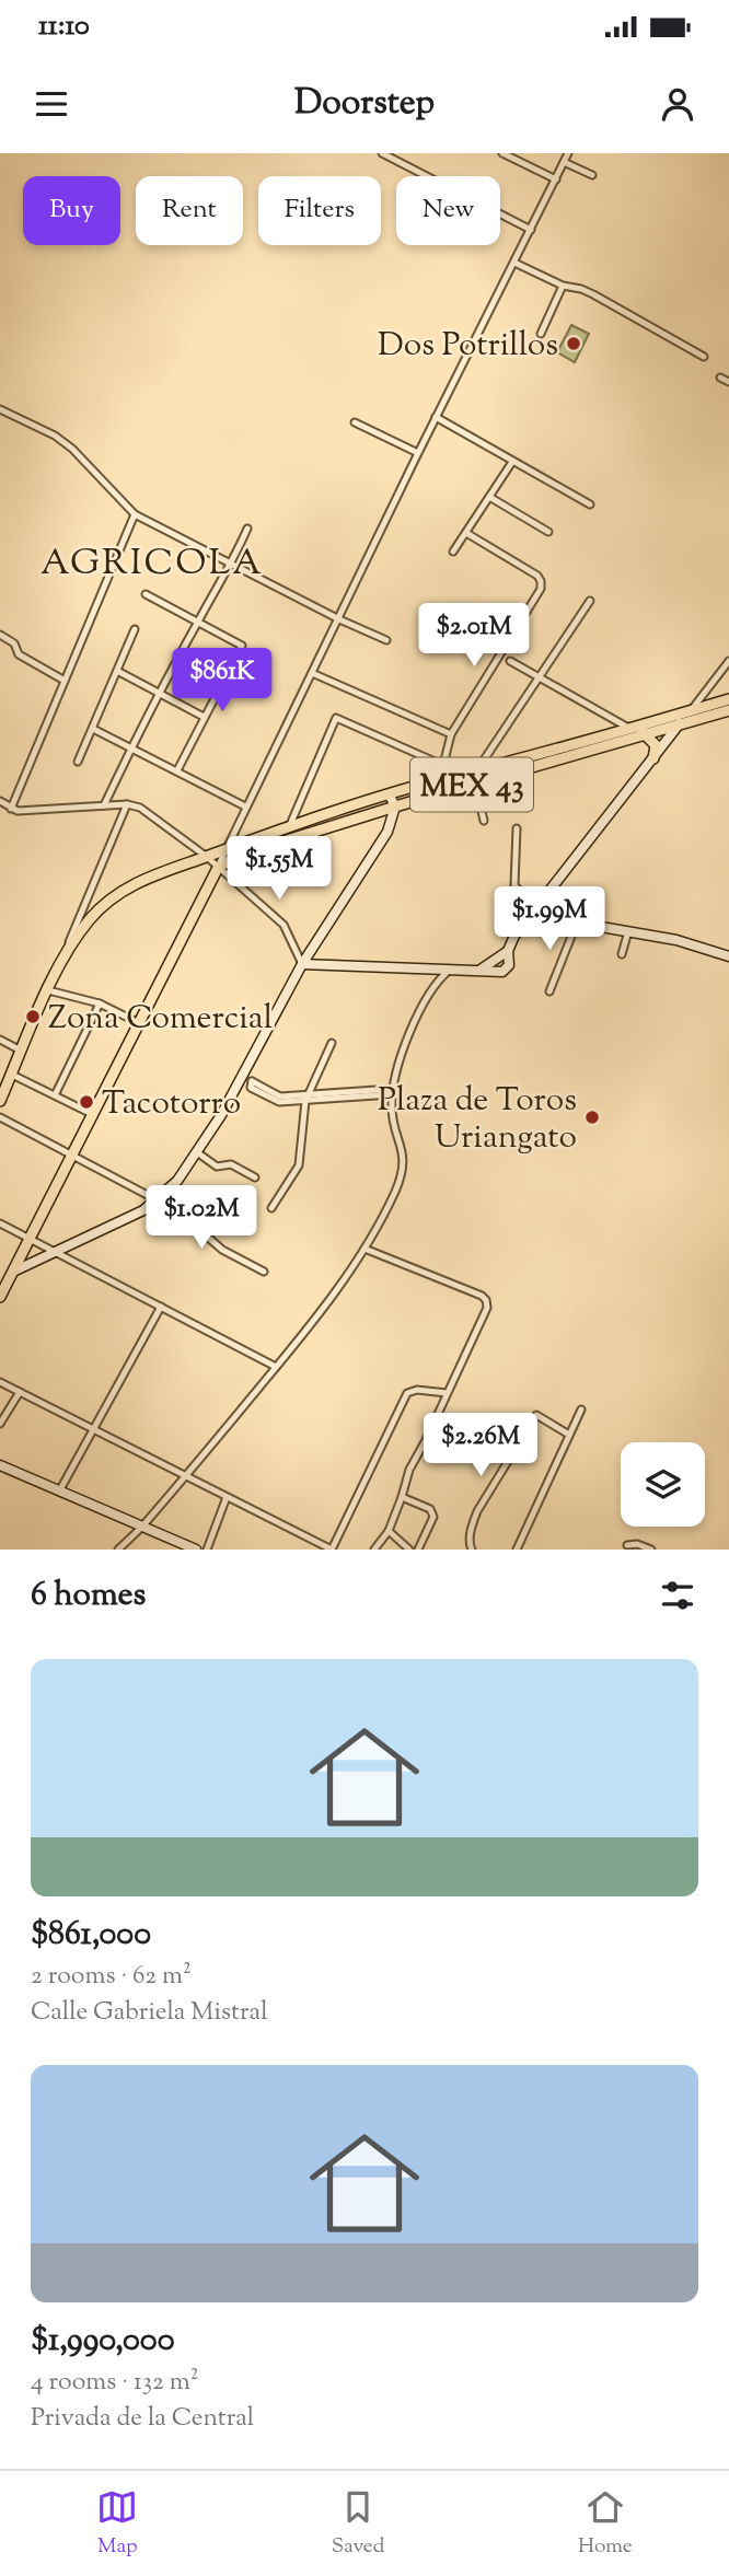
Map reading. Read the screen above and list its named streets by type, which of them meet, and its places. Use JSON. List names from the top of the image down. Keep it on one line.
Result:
{"streets":{"main road":["MEX 43"]},"districts":["AGRICOLA"],"places":["Dos Potrillos","Zona Comercial","Tacotorro","Plaza de Toros Uriangato"],"page":{"status":"11:10","header":"Doorstep","chip":["Buy","Rent","Filters","New"],"price":["$2.01M","$861K","$1.55M","$1.99M","$1.02M","$2.26M"],"heading":"6 homes","list":[{"name":"$861,000","note":"2 rooms · 62 m² · Calle Gabriela Mistral"},{"name":"$1,990,000","note":"4 rooms · 132 m² · Privada de la Central"}],"tabs":["Map","Saved","Home"]}}
